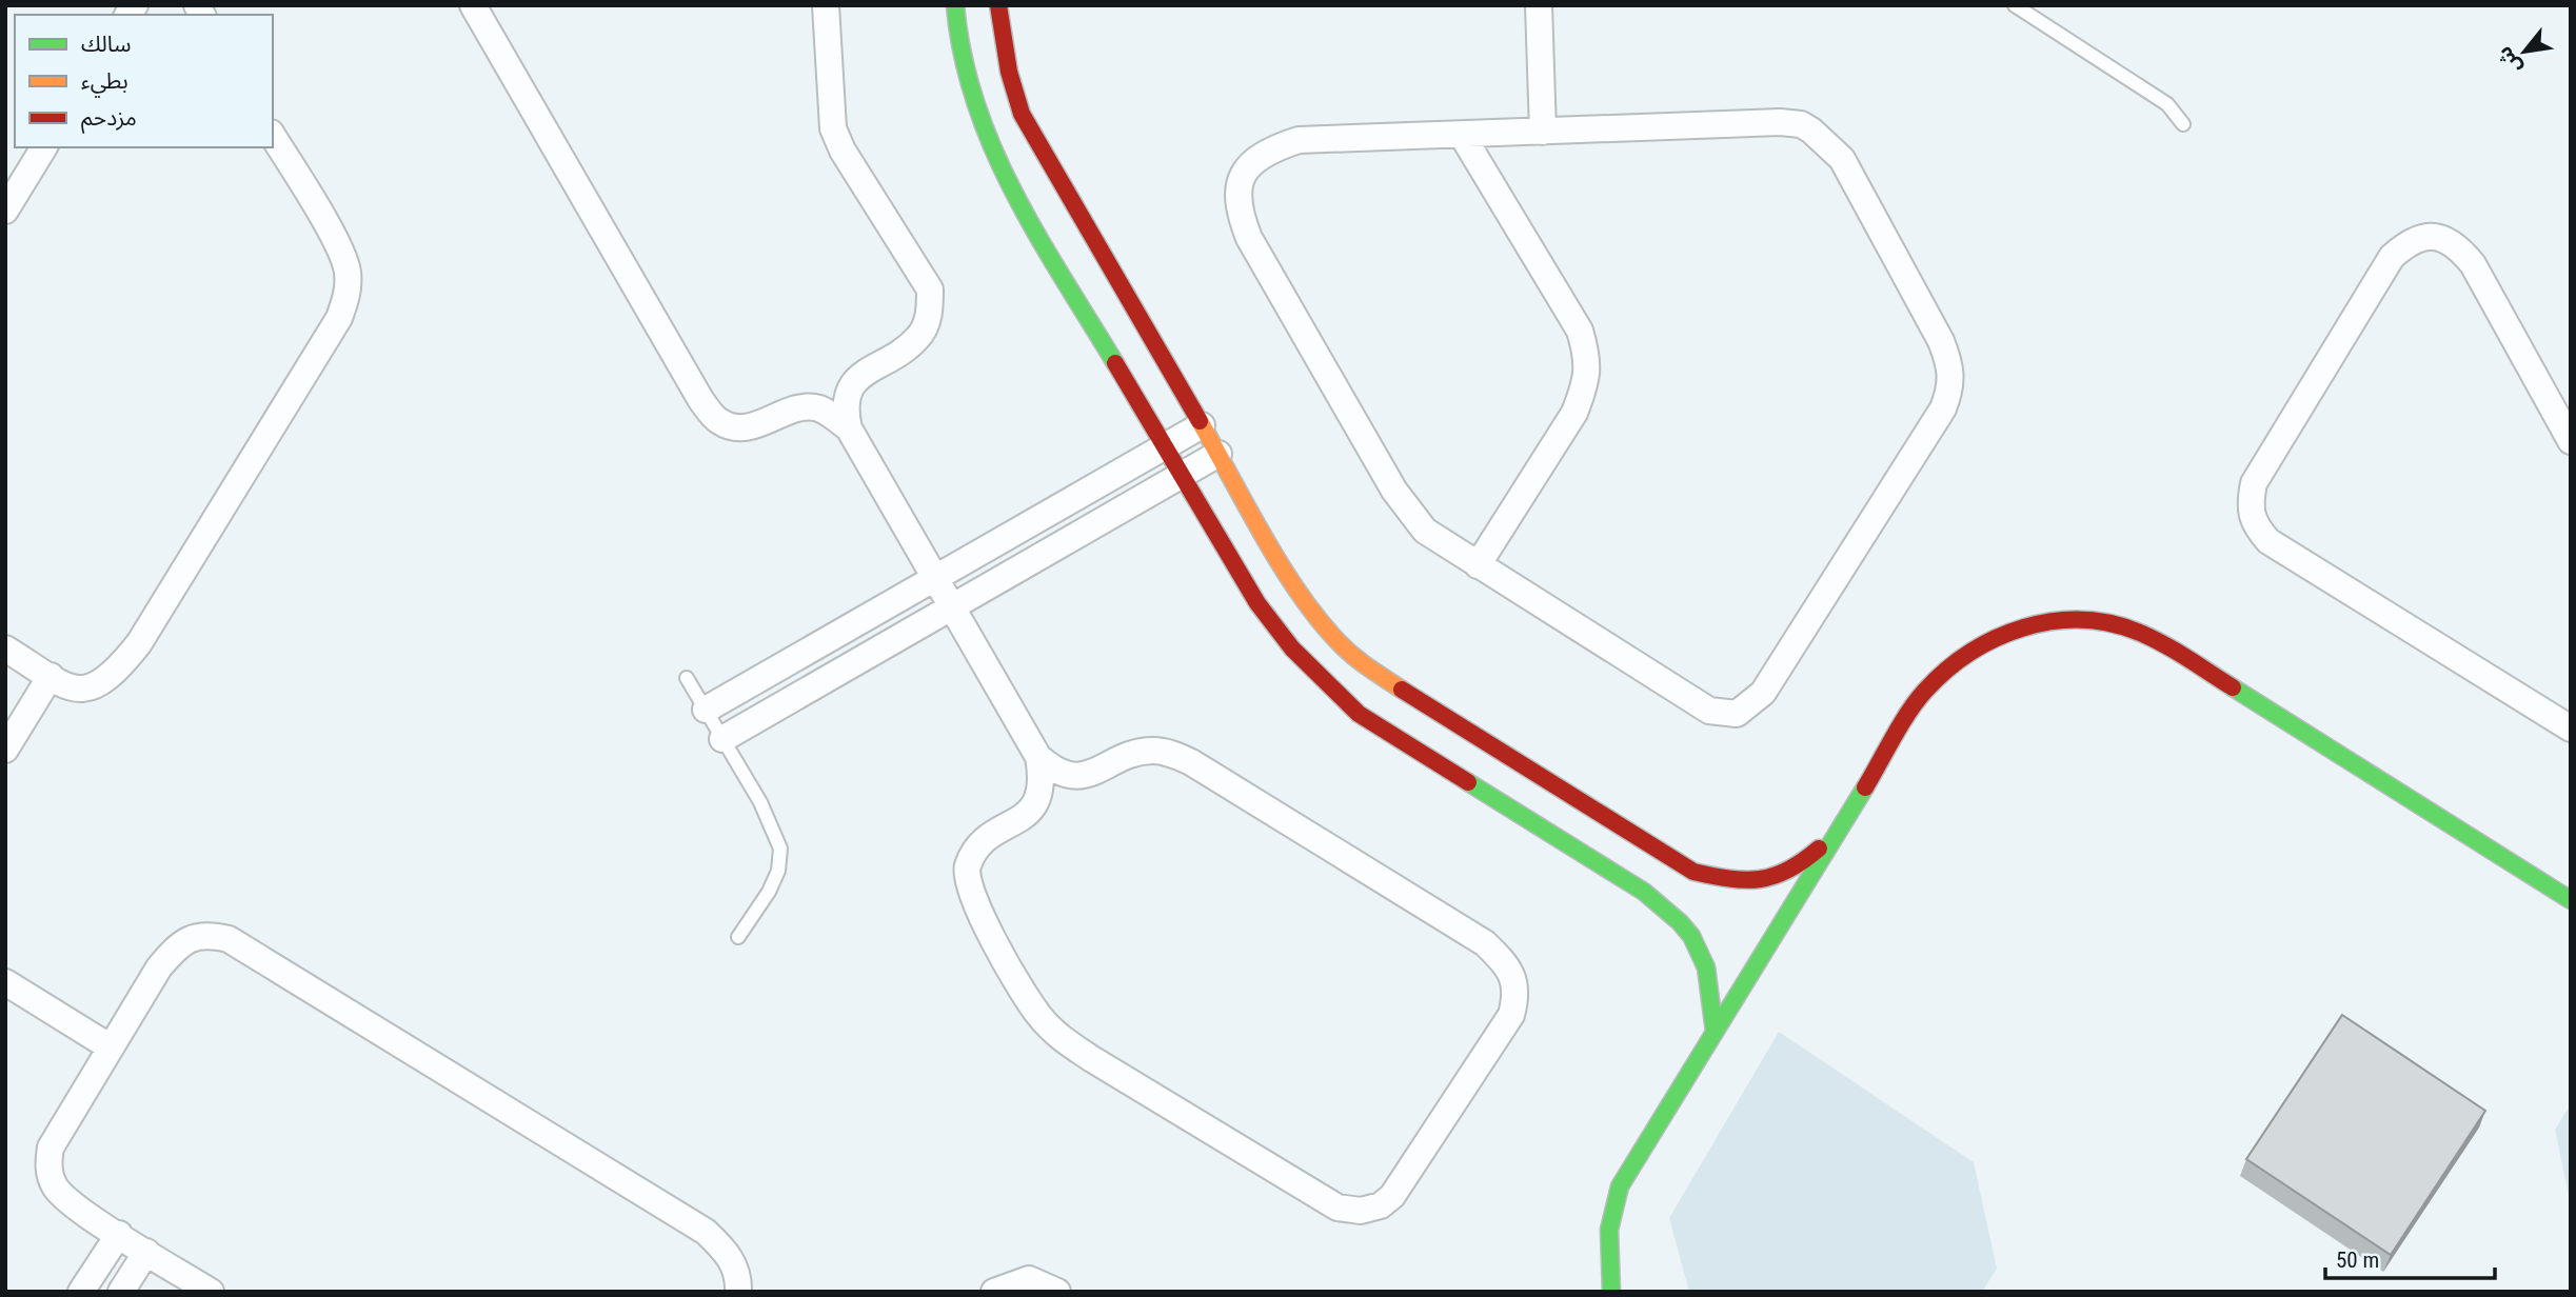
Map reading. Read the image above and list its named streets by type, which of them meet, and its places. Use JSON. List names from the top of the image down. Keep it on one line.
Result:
{"legend":["سالك","بطيء","مزدحم"],"scale_bar":"50 m","north":"bottom left"}
